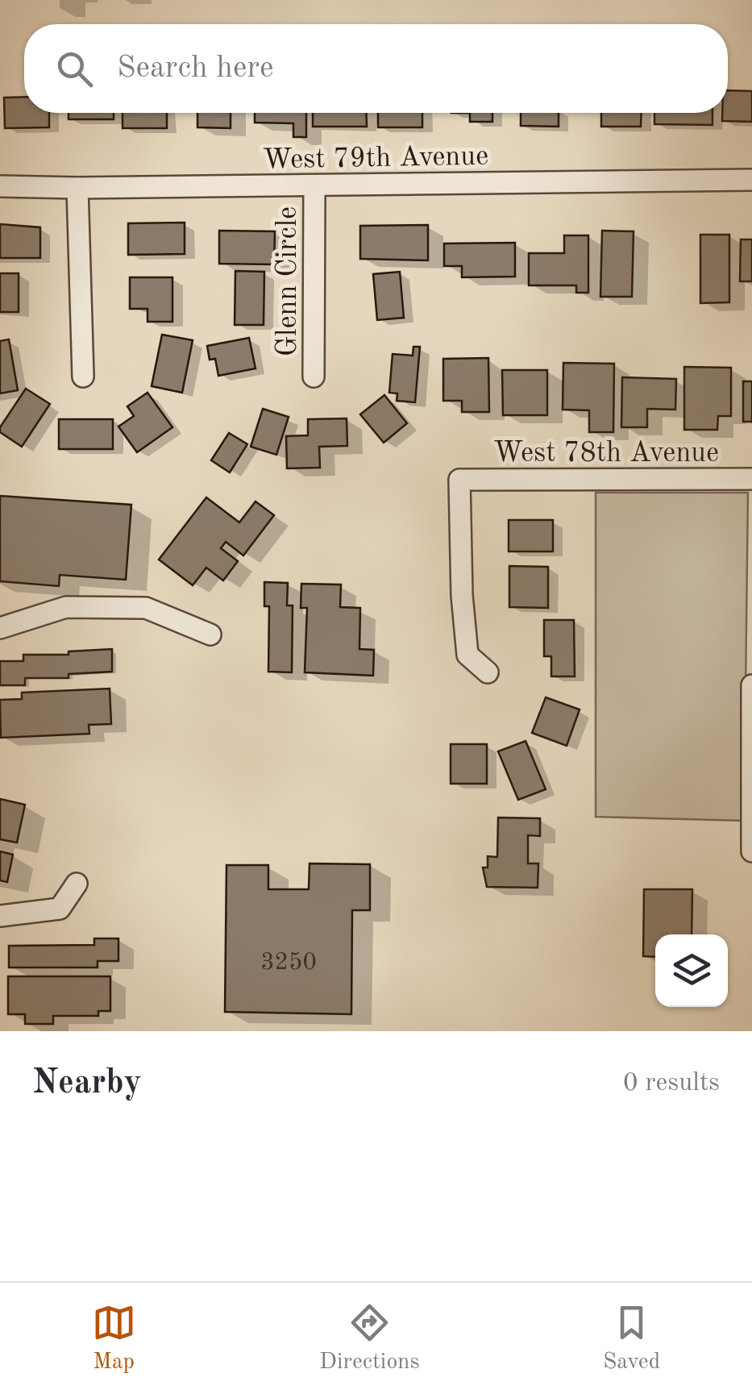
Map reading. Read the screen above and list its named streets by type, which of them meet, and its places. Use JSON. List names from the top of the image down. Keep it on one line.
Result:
{"streets":{"street":["West 79th Avenue","Glenn Circle","West 78th Avenue"]},"crossings":[["West 79th Avenue","Glenn Circle"]],"house_numbers":["3250"],"page":{"search":"Search here","heading":["Nearby","0 results"],"nav":["Map","Directions","Saved"]}}
